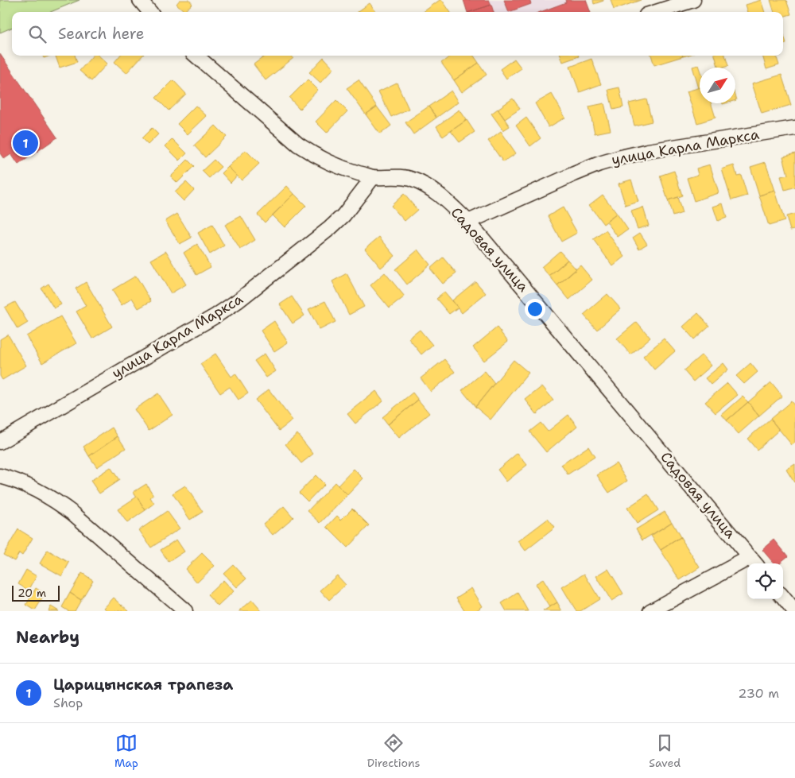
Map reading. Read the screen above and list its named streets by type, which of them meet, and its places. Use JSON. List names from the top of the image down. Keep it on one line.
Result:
{"streets":{"street":["улица Карла Маркса","Садовая улица"]},"crossings":[["улица Карла Маркса","Садовая улица"]],"scale_bar":"20 m","north":"top right","page":{"search":"Search here","pins":"1","scale":"20 m","heading":"Nearby","list":[{"mark":"1","name":"Царицынская трапеза","note":"Shop","value":"230 m"}],"nav":["Map","Directions","Saved"]}}
